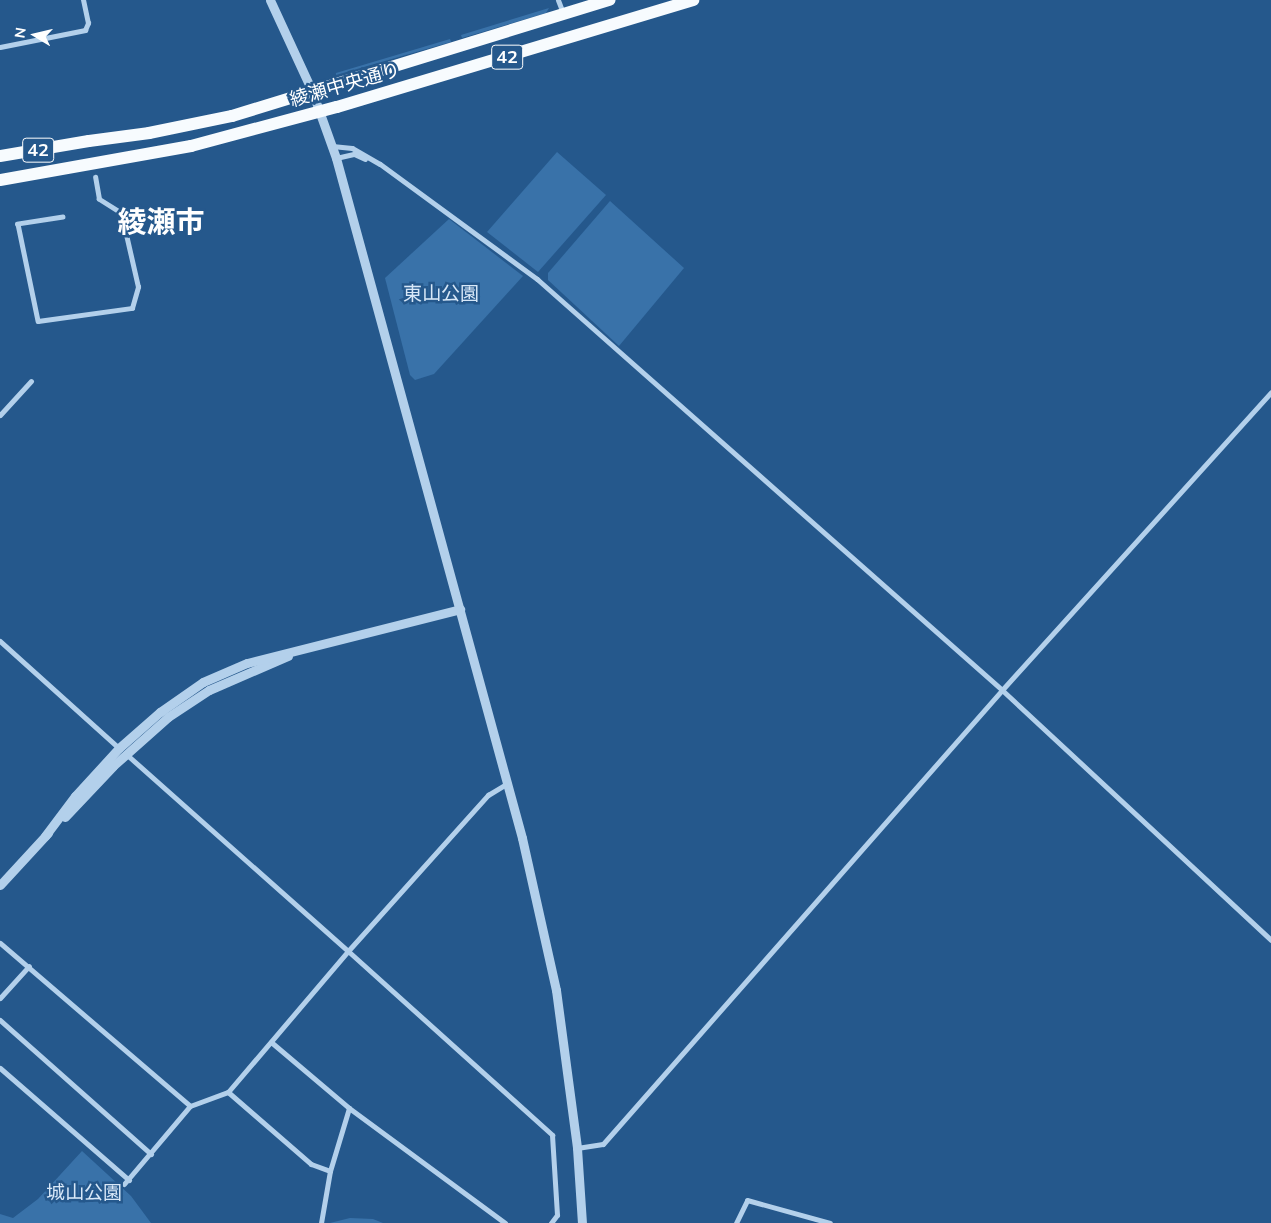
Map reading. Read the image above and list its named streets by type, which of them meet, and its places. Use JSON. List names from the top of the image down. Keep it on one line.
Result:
{"streets":{"main road":["42","綾瀬中央通り"]},"districts":["綾瀬市"],"parks":["東山公園","城山公園"],"north":"left"}
